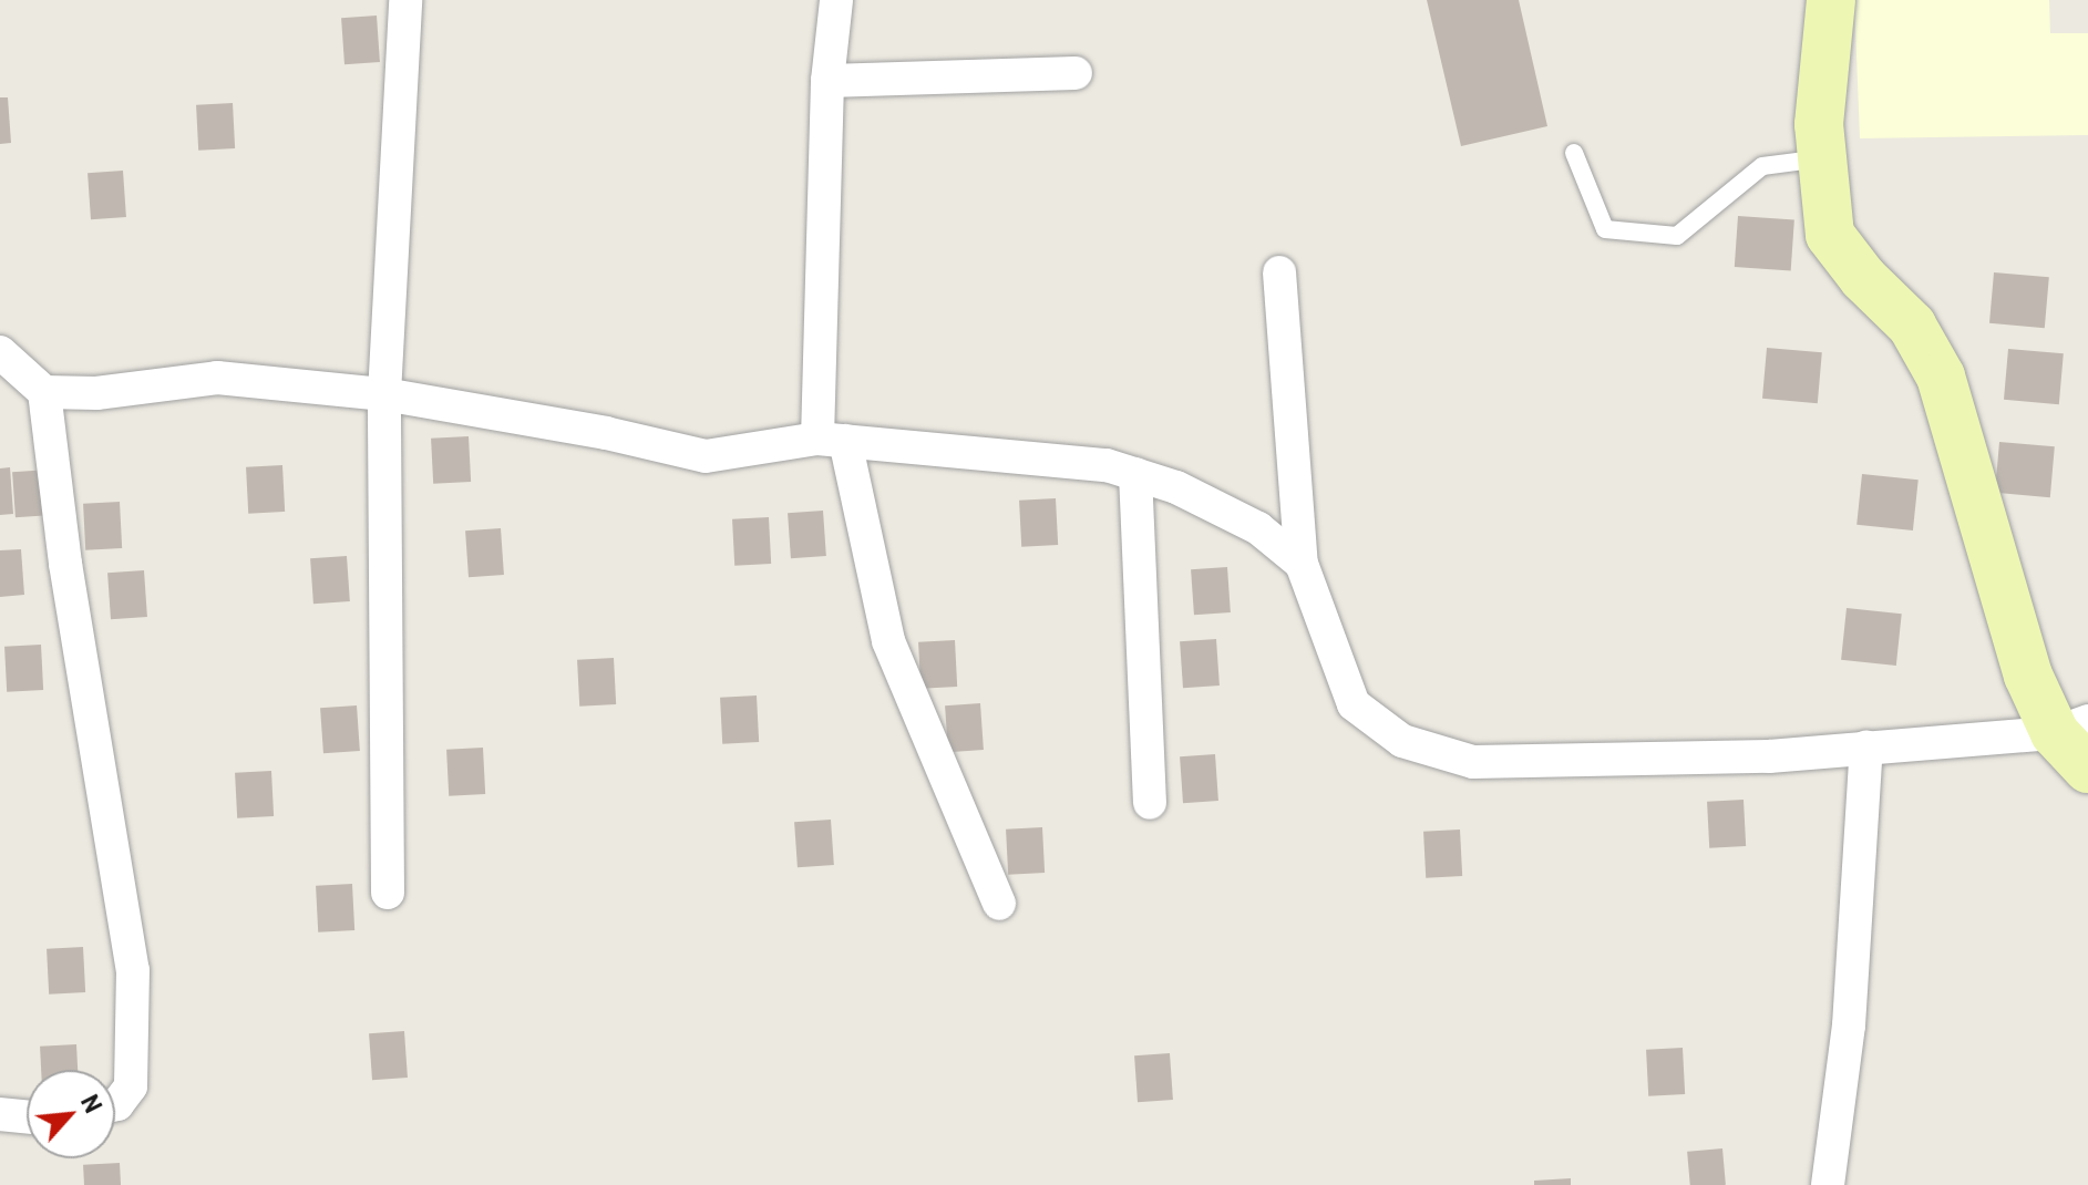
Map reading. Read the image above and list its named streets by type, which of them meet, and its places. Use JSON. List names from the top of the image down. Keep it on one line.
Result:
{"north":"top right"}
